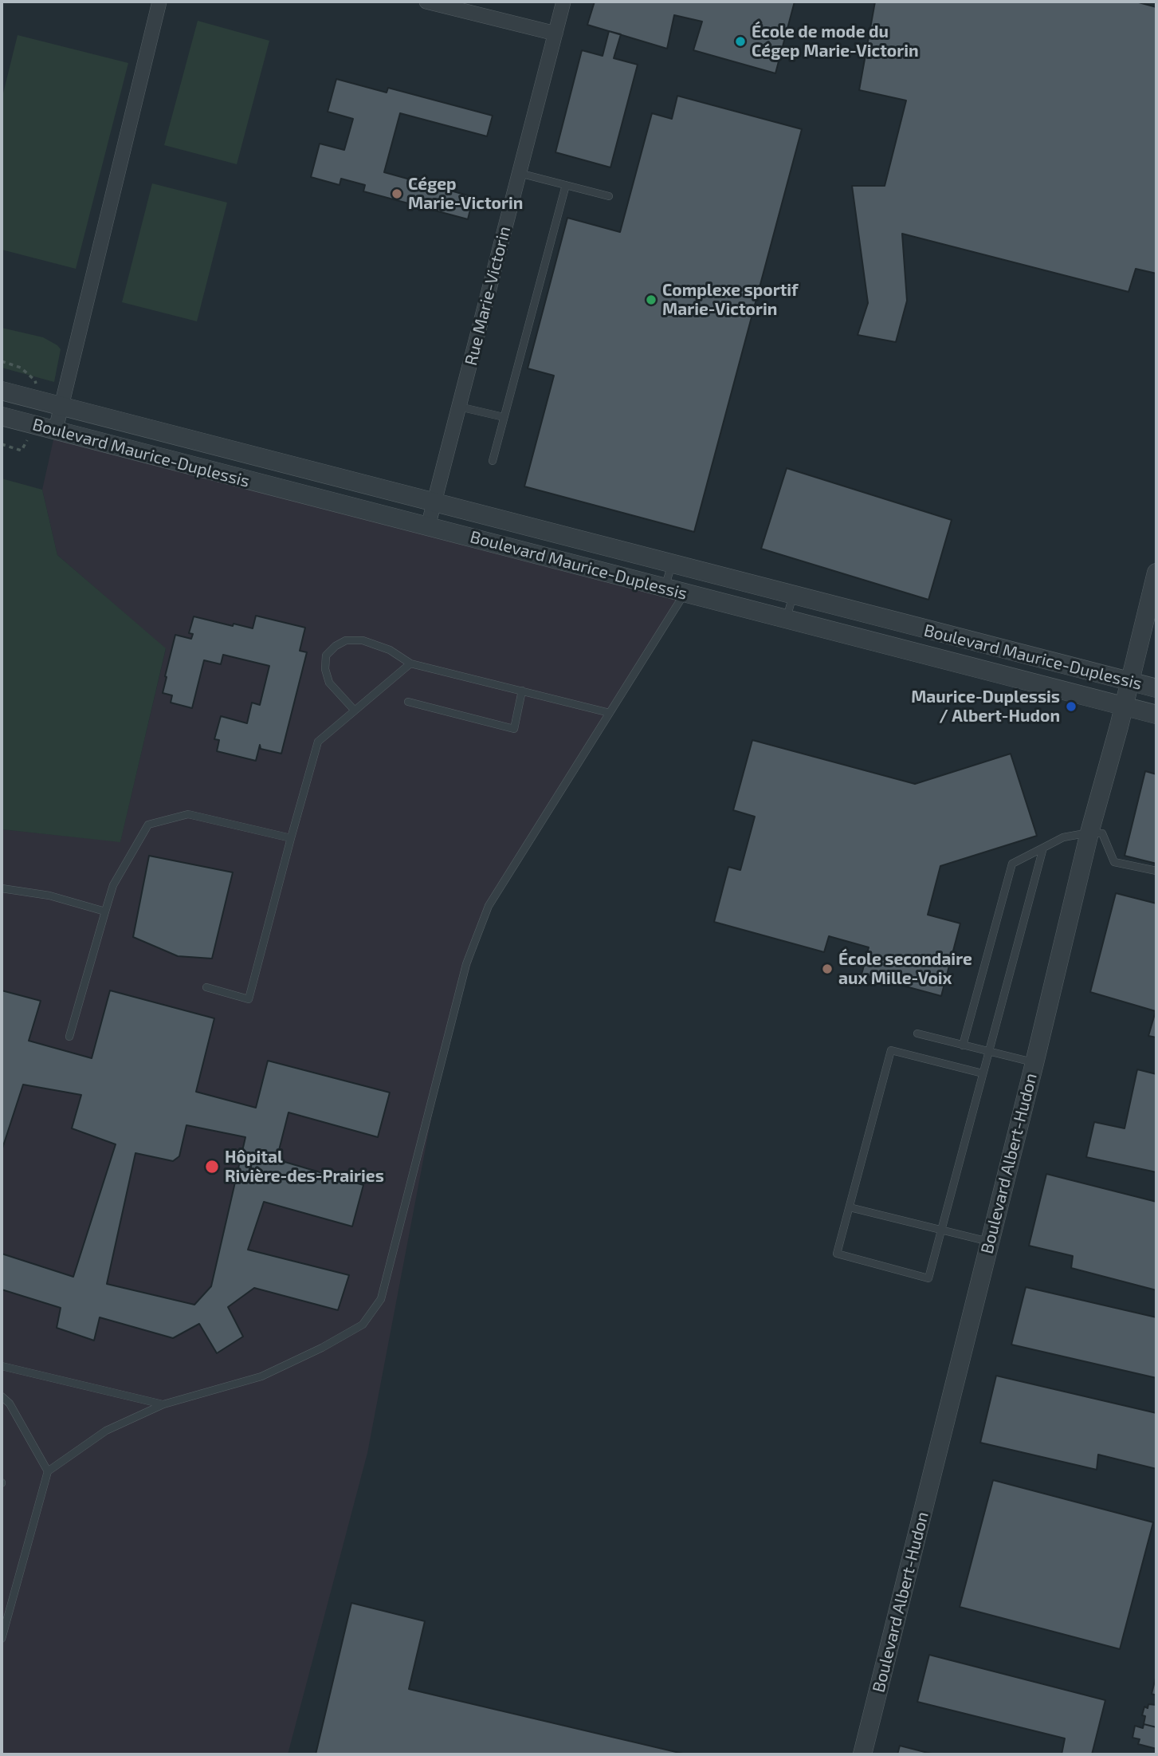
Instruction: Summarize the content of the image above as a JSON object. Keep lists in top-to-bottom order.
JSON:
{
  "streets": {
    "street": ["Rue Marie-Victorin", "Boulevard Maurice-Duplessis", "Boulevard Albert-Hudon"]
  },
  "crossings": [
    ["Rue Marie-Victorin", "Boulevard Maurice-Duplessis"],
    ["Boulevard Maurice-Duplessis", "Boulevard Albert-Hudon"]
  ],
  "places": [
    "École de mode du Cégep Marie-Victorin",
    "Cégep Marie-Victorin",
    "Complexe sportif Marie-Victorin",
    "Maurice-Duplessis / Albert-Hudon",
    "École secondaire aux Mille-Voix",
    "Hôpital Rivière-des-Prairies"
  ]
}
